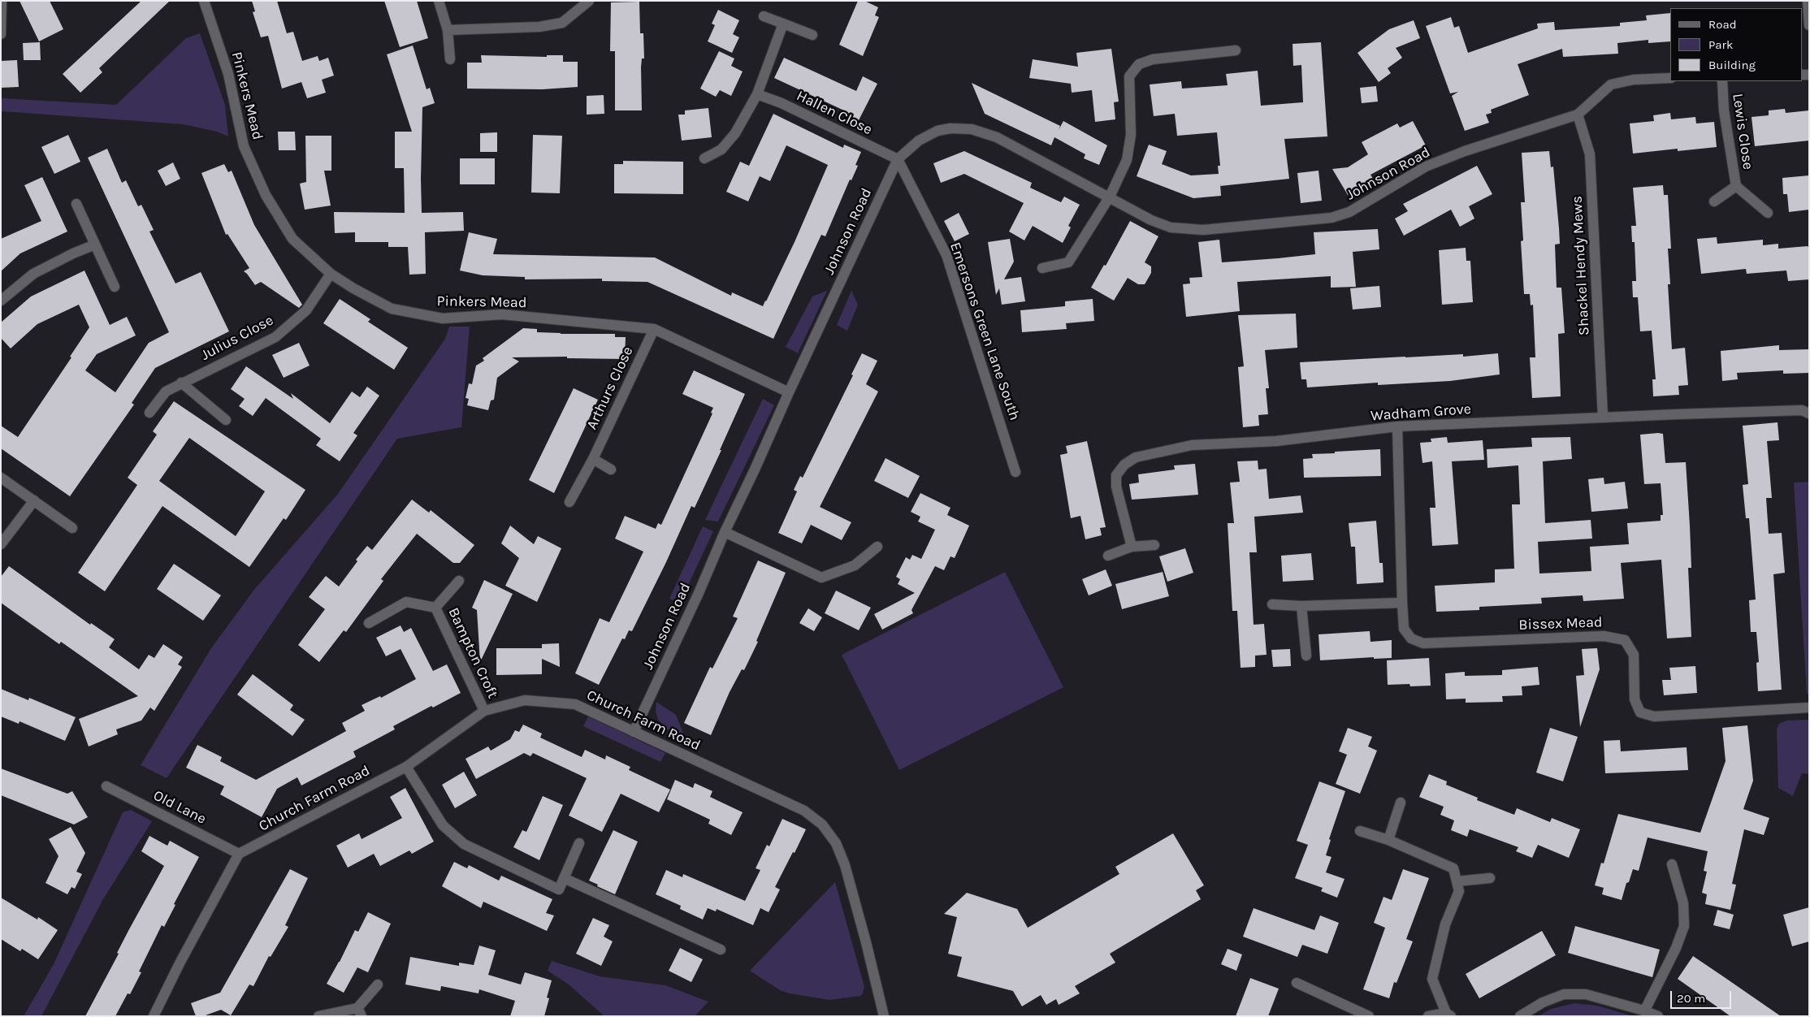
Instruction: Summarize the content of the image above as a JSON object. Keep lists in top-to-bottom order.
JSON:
{
  "streets": {
    "street": [
      "Pinkers Mead",
      "Hallen Close",
      "Lewis Close",
      "Johnson Road",
      "Shackel Hendy Mews",
      "Emersons Green Lane South",
      "Julius Close",
      "Arthurs Close",
      "Wadham Grove",
      "Bissex Mead",
      "Bampton Croft",
      "Church Farm Road",
      "Old Lane"
    ]
  },
  "crossings": [
    ["Pinkers Mead", "Johnson Road"],
    ["Pinkers Mead", "Julius Close"],
    ["Pinkers Mead", "Arthurs Close"],
    ["Hallen Close", "Johnson Road"],
    ["Hallen Close", "Emersons Green Lane South"],
    ["Johnson Road", "Shackel Hendy Mews"],
    ["Johnson Road", "Emersons Green Lane South"],
    ["Johnson Road", "Church Farm Road"],
    ["Shackel Hendy Mews", "Wadham Grove"],
    ["Wadham Grove", "Bissex Mead"],
    ["Bampton Croft", "Church Farm Road"],
    ["Church Farm Road", "Old Lane"]
  ],
  "legend": ["Road", "Park", "Building"],
  "scale_bar": "20 m"
}
